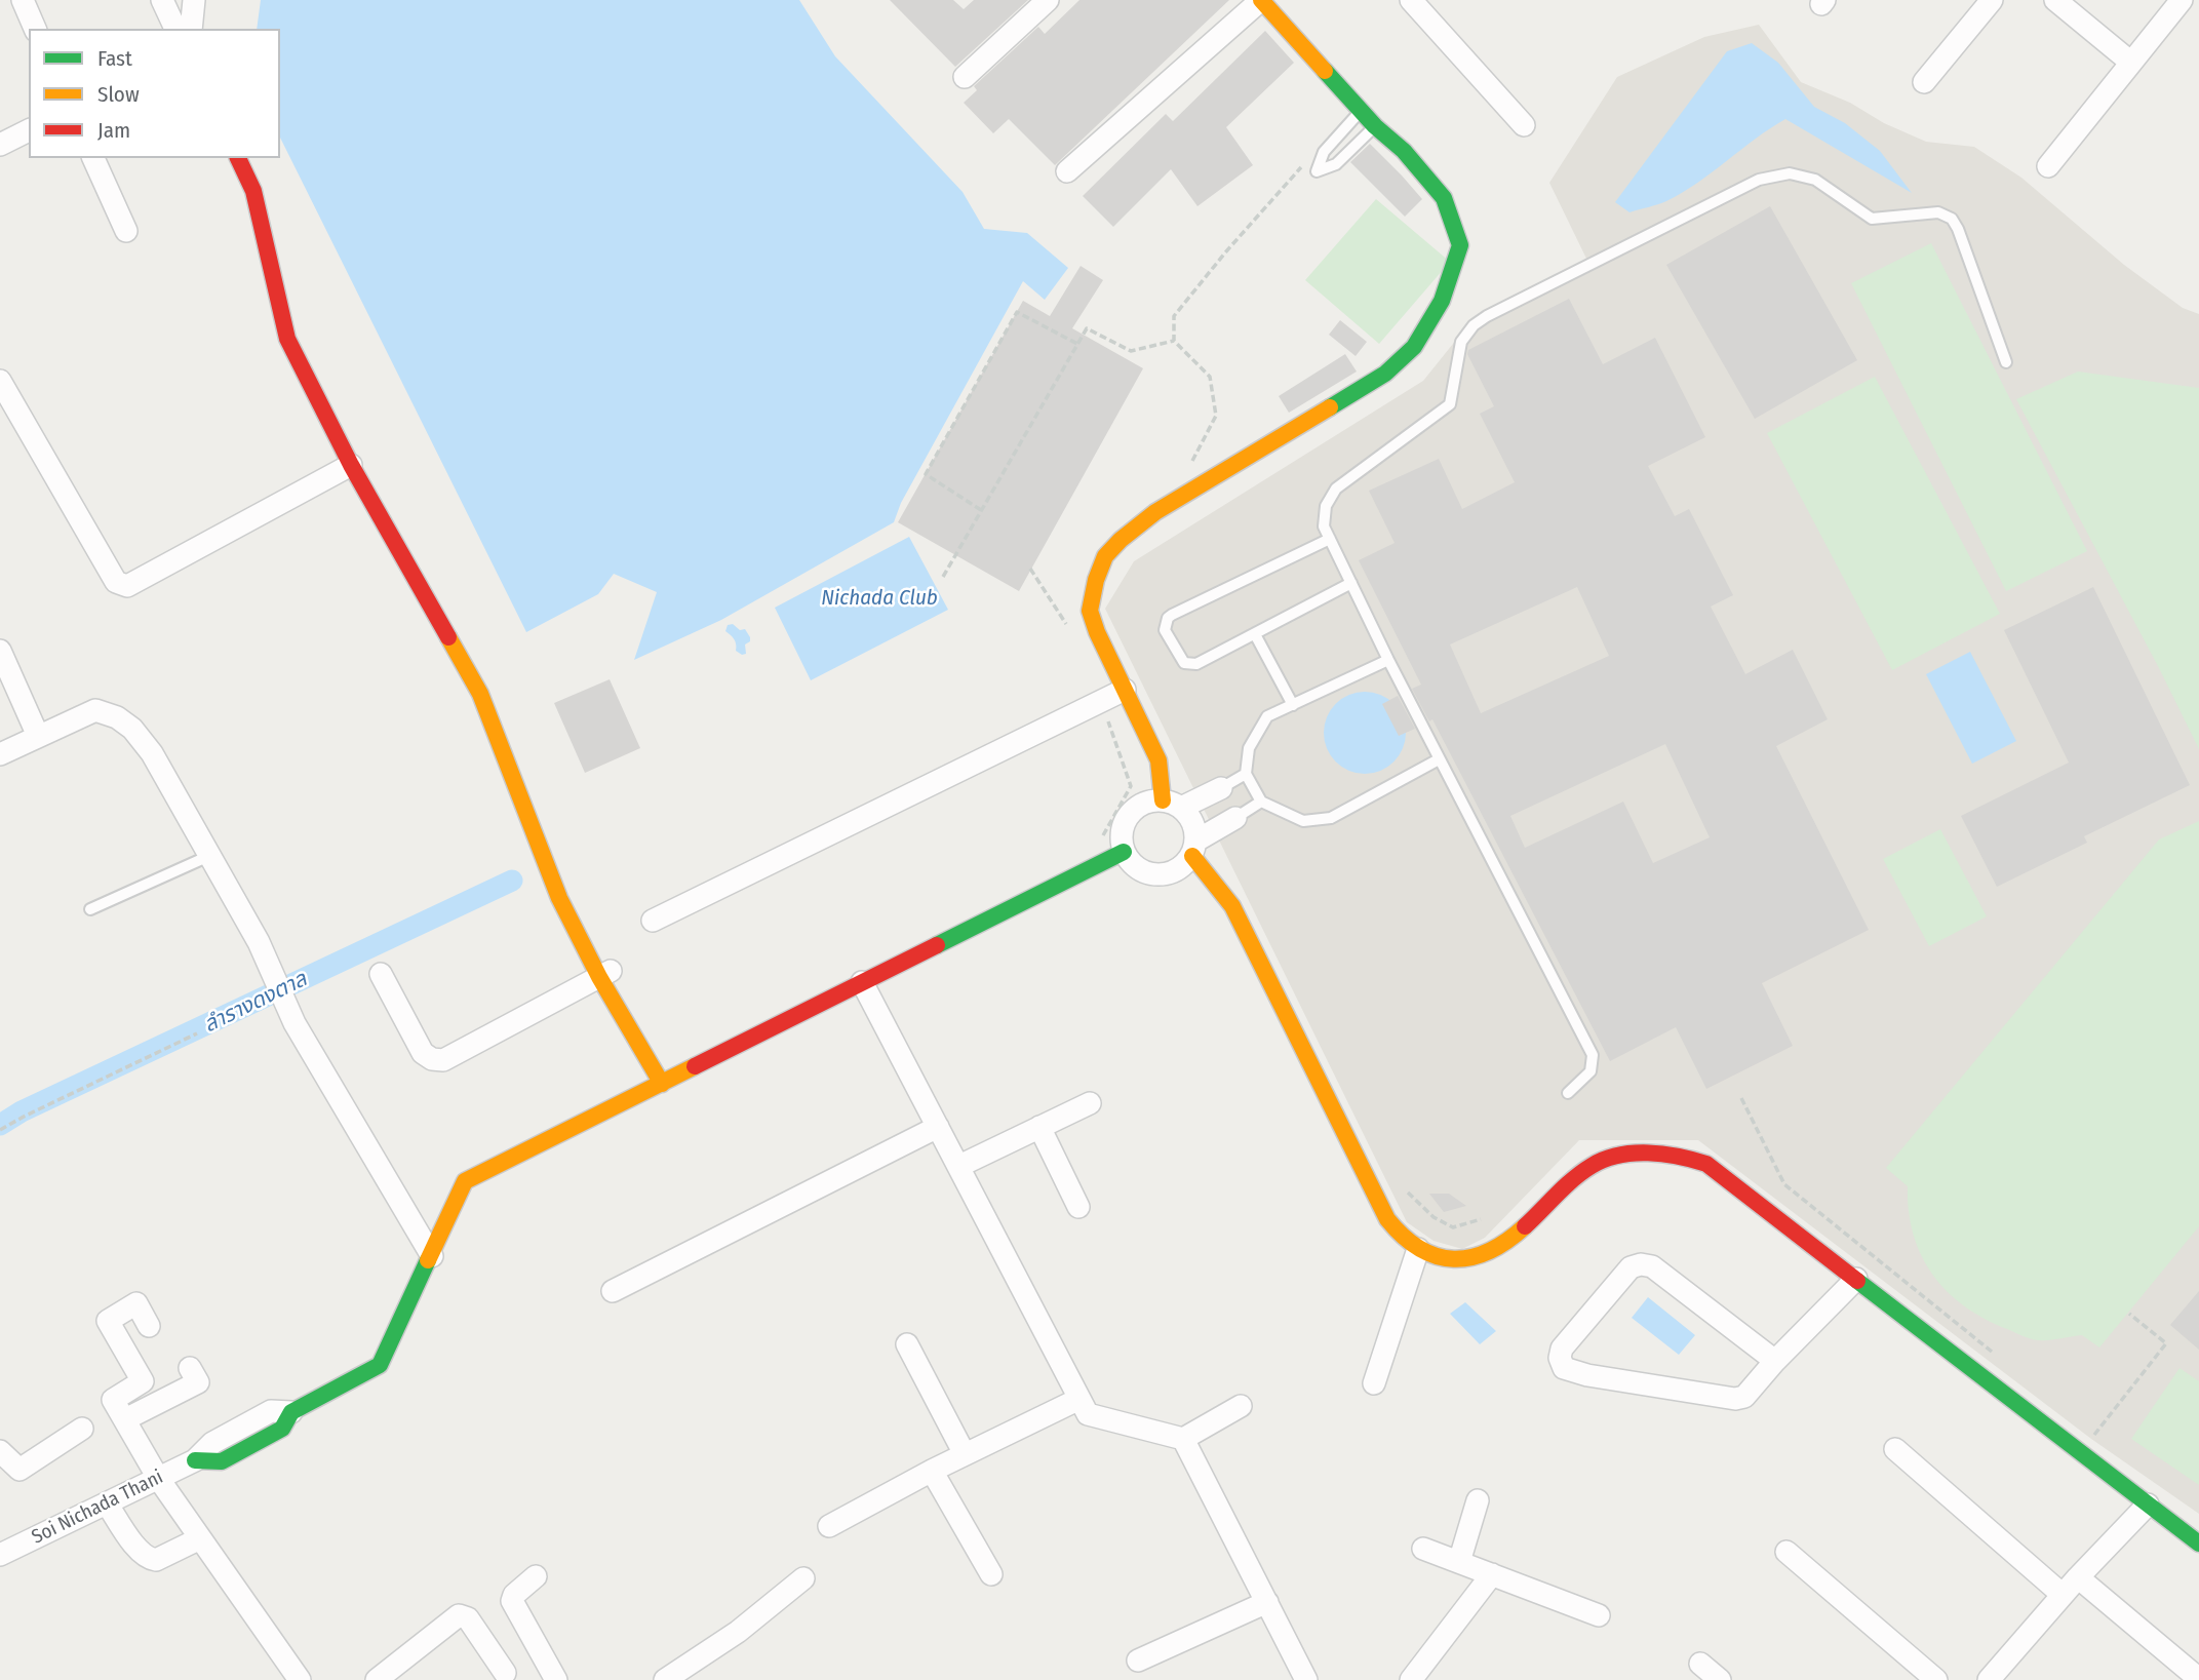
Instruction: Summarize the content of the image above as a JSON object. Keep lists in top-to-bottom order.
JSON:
{
  "streets": {
    "street": ["Soi Nichada Thani"]
  },
  "water": ["Nichada Club", "ลำรางดงตาล"],
  "legend": ["Fast", "Slow", "Jam"]
}
